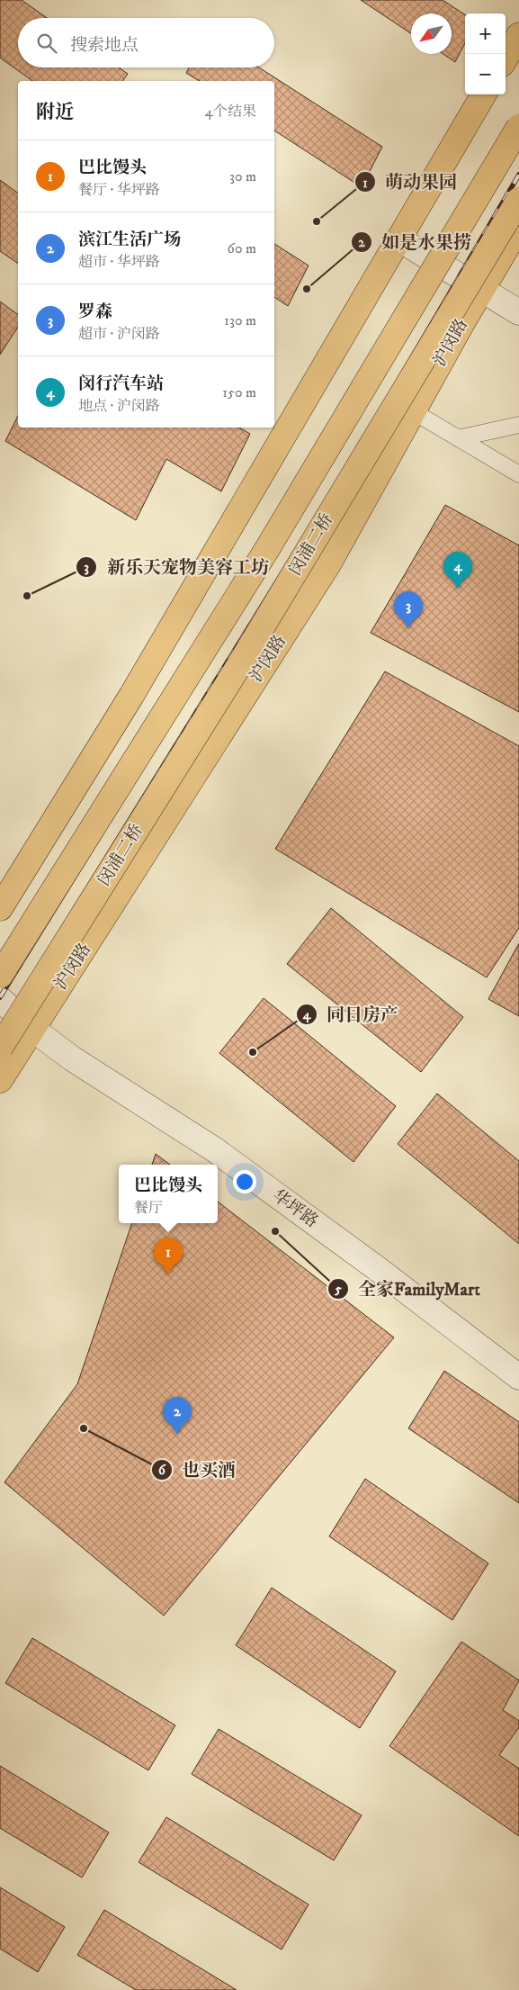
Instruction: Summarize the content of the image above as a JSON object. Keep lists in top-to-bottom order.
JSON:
{
  "streets": {
    "main road": ["沪闵路", "闵浦二桥"],
    "street": ["华坪路"]
  },
  "crossings": [
    ["沪闵路", "华坪路"]
  ],
  "places": [
    "萌动果园",
    "如是水果捞",
    "新乐天宠物美容工坊",
    "同日房产",
    "全家FamilyMart",
    "也买酒"
  ],
  "north": "bottom left",
  "page": {
    "map_buttons": ["+", "−"],
    "search": "搜索地点",
    "heading": ["附近", "4个结果"],
    "list": [
      {
        "mark": "1",
        "name": "巴比馒头",
        "note": "餐厅 · 华坪路",
        "value": "30 m"
      },
      {
        "mark": "2",
        "name": "滨江生活广场",
        "note": "超市 · 华坪路",
        "value": "60 m"
      },
      {
        "mark": "3",
        "name": "罗森",
        "note": "超市 · 沪闵路",
        "value": "130 m"
      },
      {
        "mark": "4",
        "name": "闵行汽车站",
        "note": "地点 · 沪闵路",
        "value": "150 m"
      }
    ],
    "pins": [
      "4",
      "3",
      "1",
      "2"
    ],
    "popup": ["巴比馒头", "餐厅"]
  }
}
